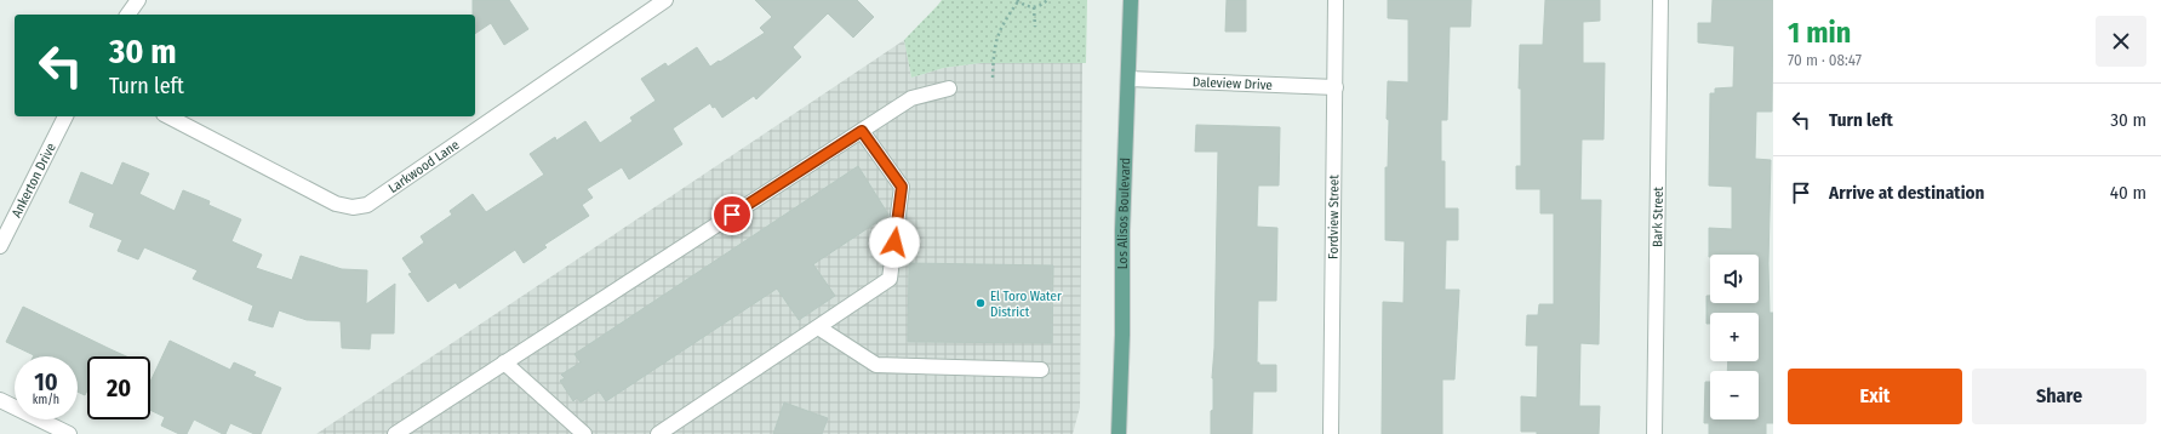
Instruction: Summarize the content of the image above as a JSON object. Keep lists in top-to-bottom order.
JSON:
{
  "streets": {
    "main road": ["Los Alisos Boulevard"],
    "street": [
      "Daleview Drive",
      "Larkwood Lane",
      "Ankerton Drive",
      "Fordview Street",
      "Bark Street"
    ]
  },
  "crossings": [
    ["Daleview Drive", "Los Alisos Boulevard"],
    ["Daleview Drive", "Fordview Street"]
  ],
  "places": ["El Toro Water District"],
  "page": {
    "heading": ["1 min", "70 m · 08:47"],
    "turn": ["30 m", "Turn left"],
    "list": [
      {
        "name": "Turn left",
        "value": "30 m"
      },
      {
        "name": "Arrive at destination",
        "value": "40 m"
      }
    ],
    "map_buttons": ["+", "−"],
    "speed": "10 km/h",
    "limit": "20",
    "buttons": ["Exit", "Share"]
  }
}
